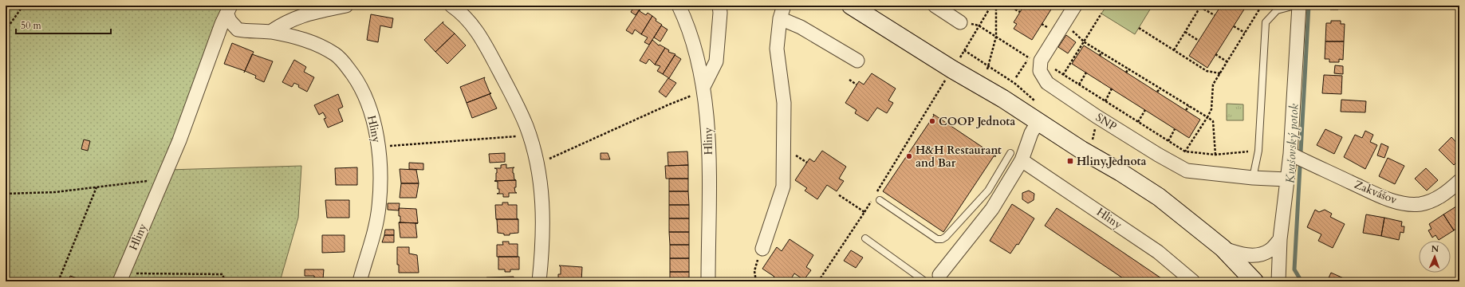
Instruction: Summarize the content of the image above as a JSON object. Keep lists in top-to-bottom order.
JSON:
{
  "streets": {
    "street": ["SNP", "Hliny", "Zakvášov"]
  },
  "water": ["Kvašovský potok"],
  "places": {
    "other": ["COOP Jednota", "H&H Restaurant and Bar"],
    "transit": ["Hliny,Jednota"]
  },
  "scale_bar": "50 m",
  "north": "top"
}
